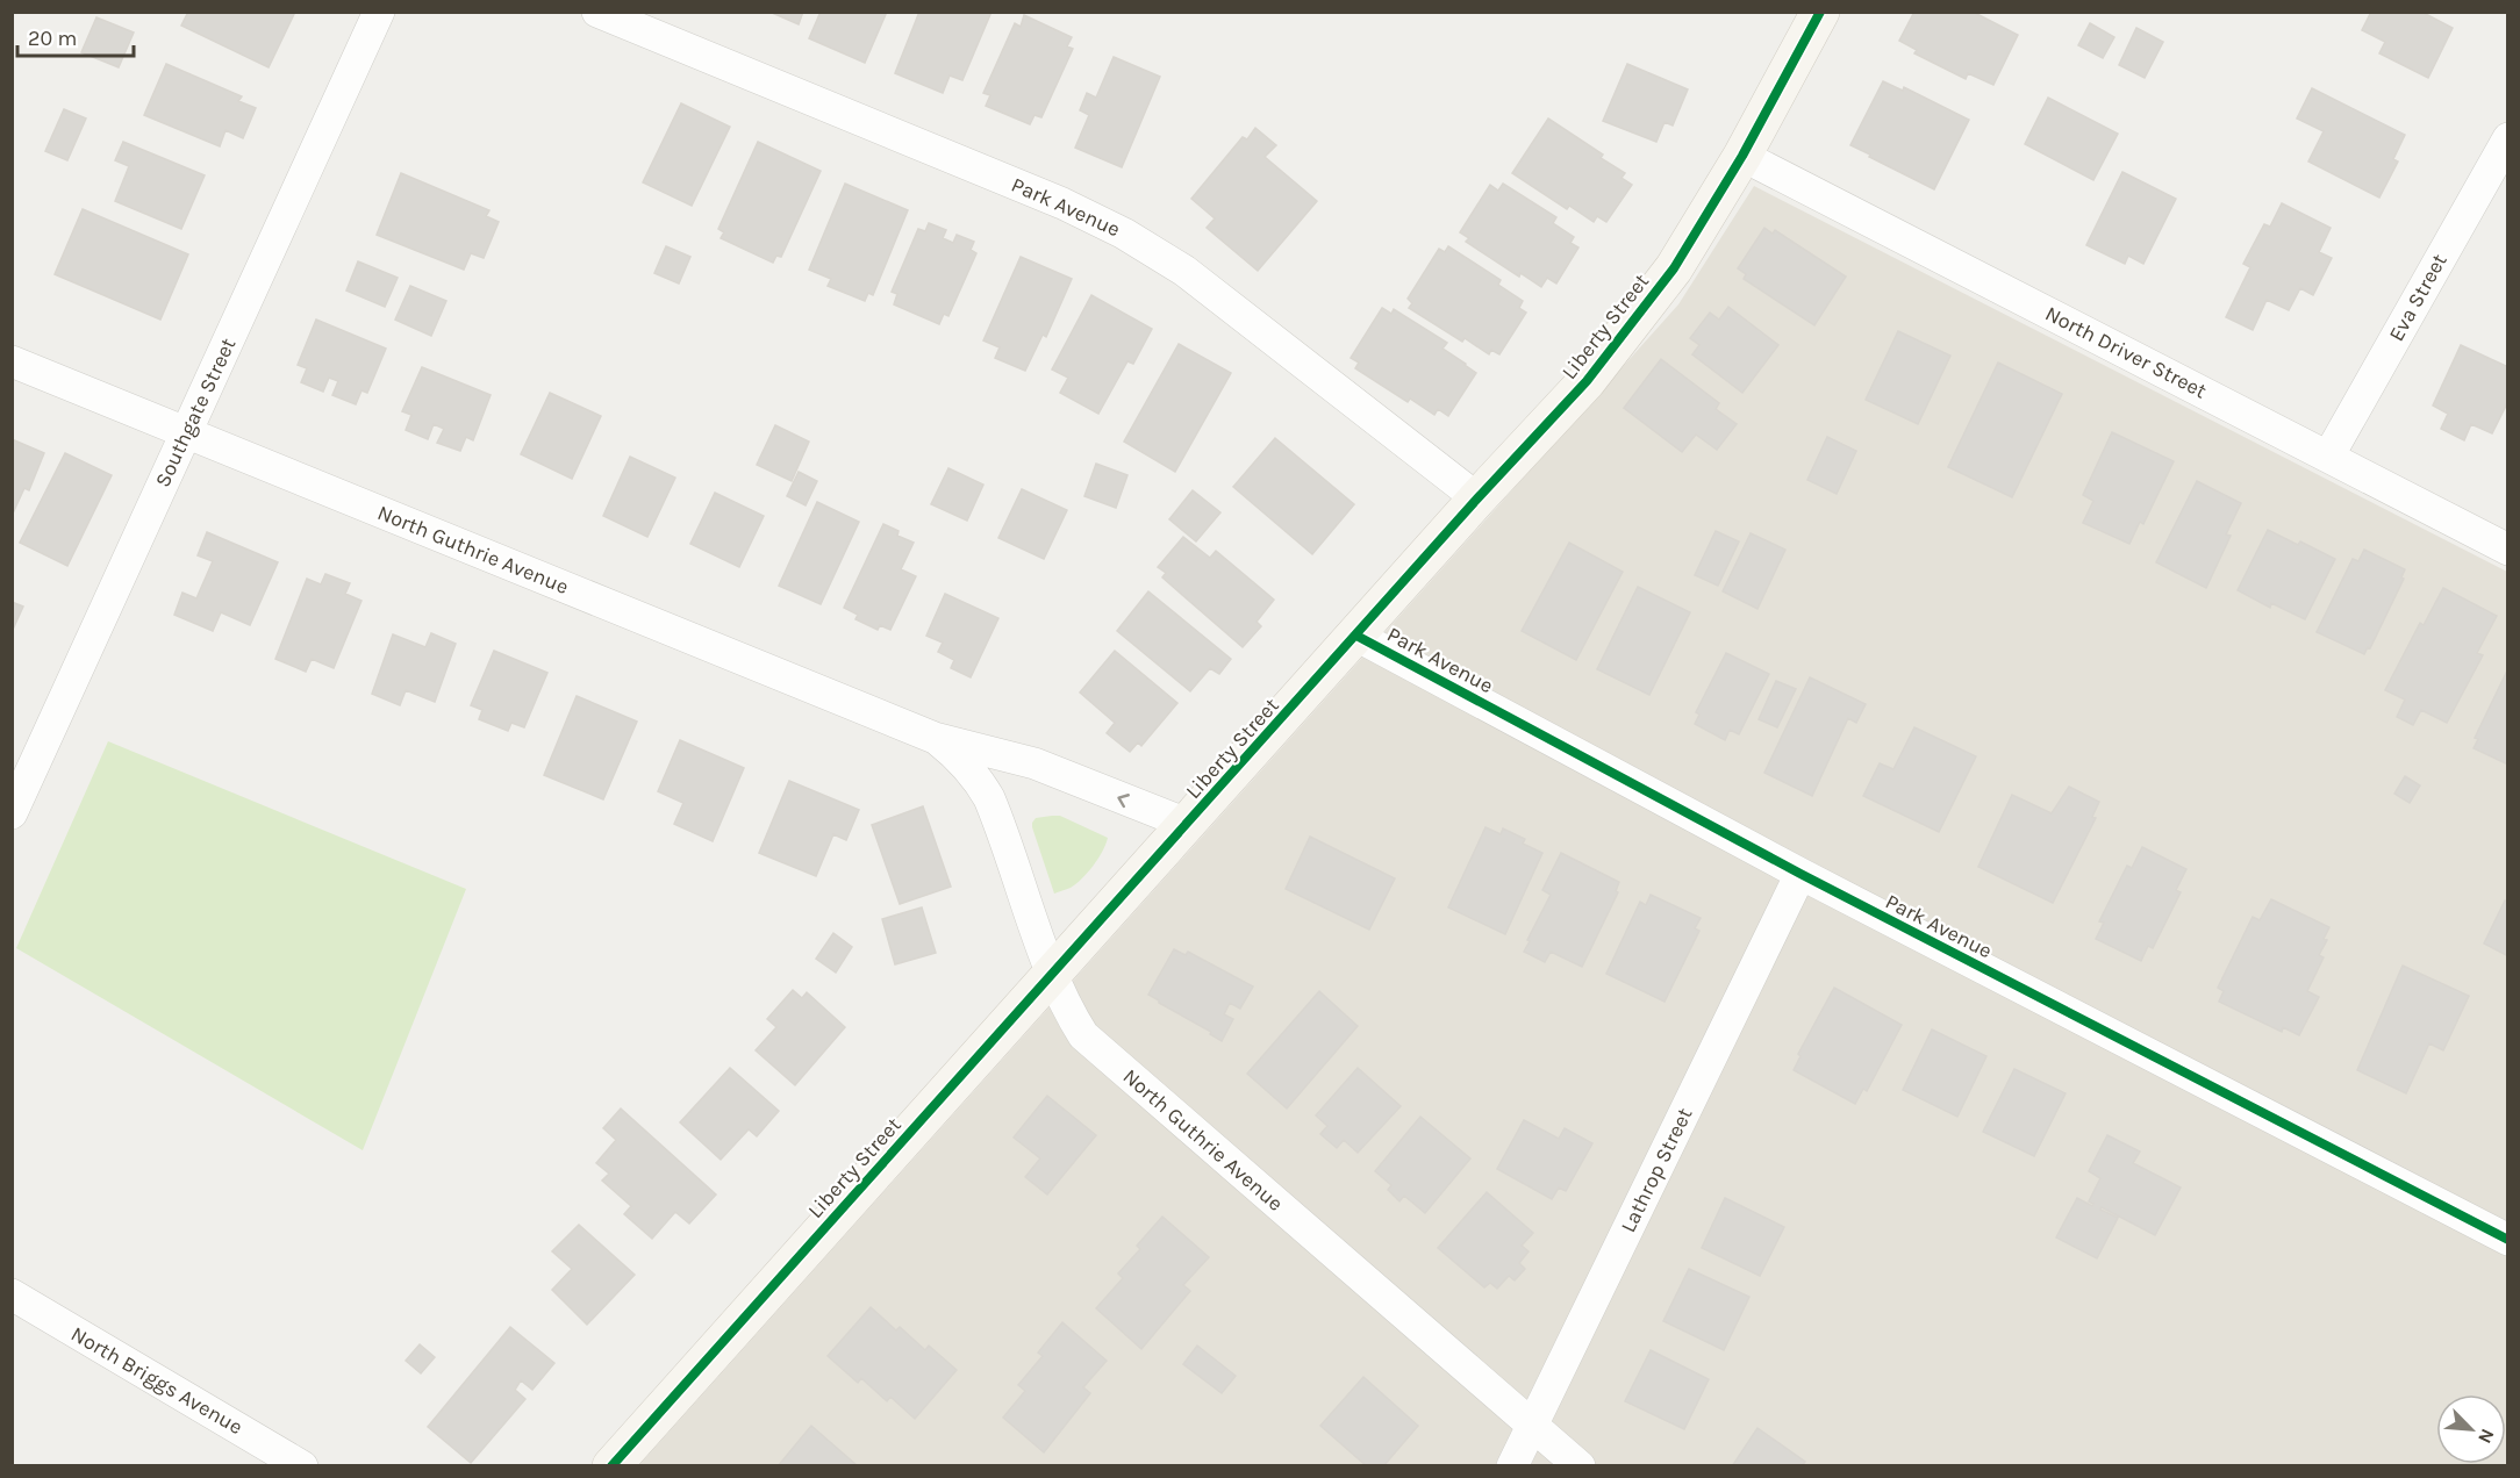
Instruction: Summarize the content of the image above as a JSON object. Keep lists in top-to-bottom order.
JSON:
{
  "streets": {
    "street": [
      "Park Avenue",
      "Eva Street",
      "Liberty Street",
      "North Driver Street",
      "Southgate Street",
      "North Guthrie Avenue",
      "Lathrop Street",
      "North Briggs Avenue"
    ]
  },
  "crossings": [
    ["Park Avenue", "Liberty Street"],
    ["Park Avenue", "Lathrop Street"],
    ["Eva Street", "North Driver Street"],
    ["Liberty Street", "North Driver Street"],
    ["Liberty Street", "North Guthrie Avenue"],
    ["Southgate Street", "North Guthrie Avenue"],
    ["North Guthrie Avenue", "Lathrop Street"]
  ],
  "scale_bar": "20 m",
  "north": "bottom right"
}
